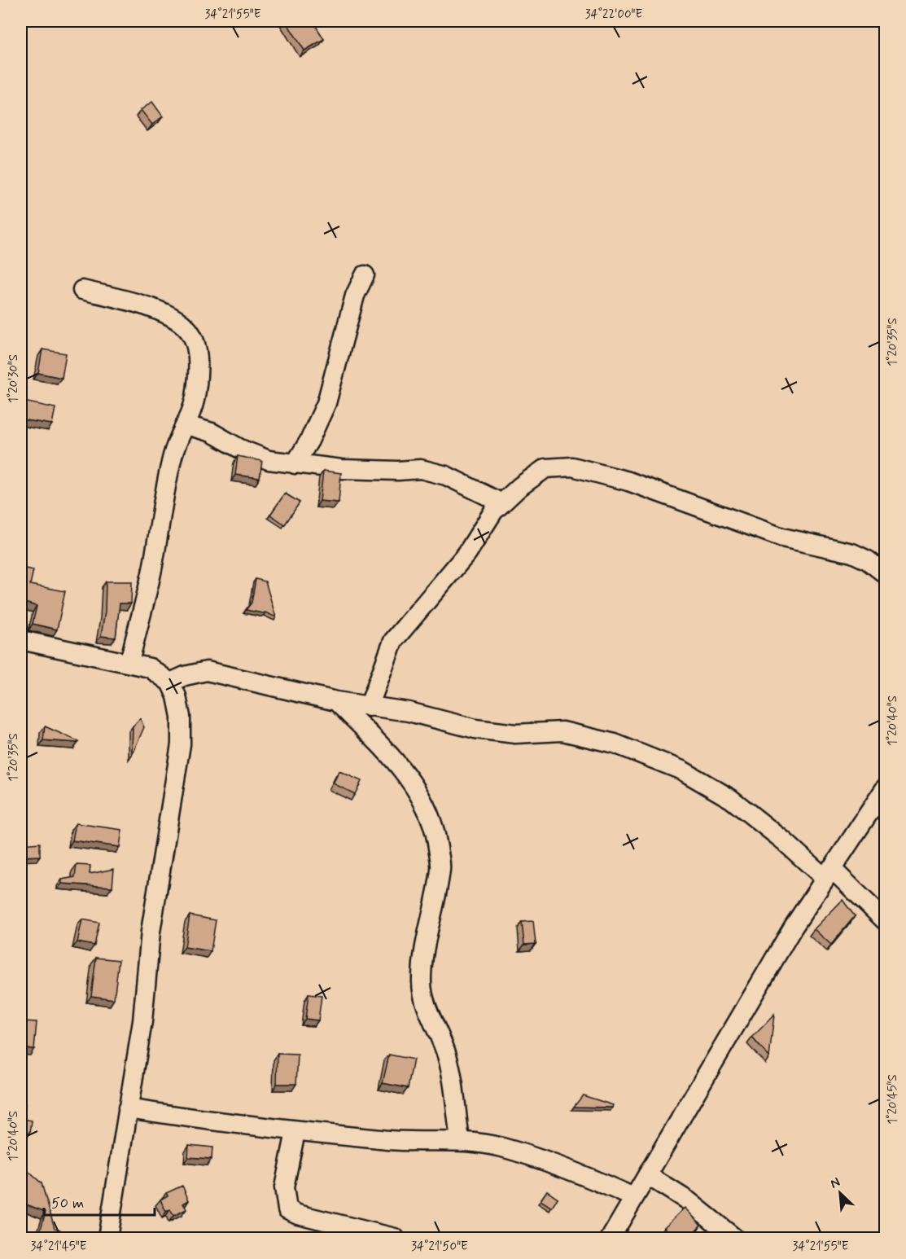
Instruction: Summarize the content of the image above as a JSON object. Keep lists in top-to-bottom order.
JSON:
{
  "scale_bar": "50 m",
  "north": "top left",
  "coordinates": [
    "34°21'55\"E",
    "34°22'00\"E",
    "1°20'35\"S",
    "1°20'30\"S",
    "1°20'40\"S",
    "1°20'45\"S",
    "34°21'45\"E",
    "34°21'50\"E"
  ]
}
